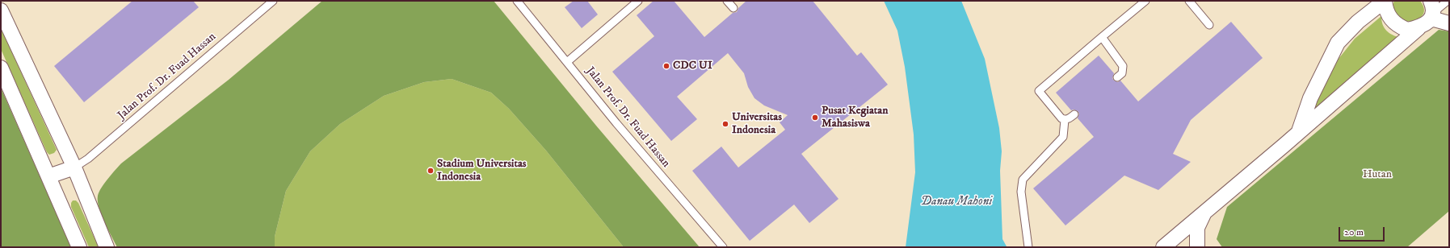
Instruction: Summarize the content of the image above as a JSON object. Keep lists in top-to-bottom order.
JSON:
{
  "streets": {
    "lane": ["Jalan Prof. Dr. Fuad Hassan"]
  },
  "water": ["Danau Mahoni"],
  "parks": ["Hutan"],
  "places": [
    "CDC UI",
    "Pusat Kegiatan Mahasiswa",
    "Universitas Indonesia",
    "Stadium Universitas Indonesia"
  ],
  "scale_bar": "20 m"
}
